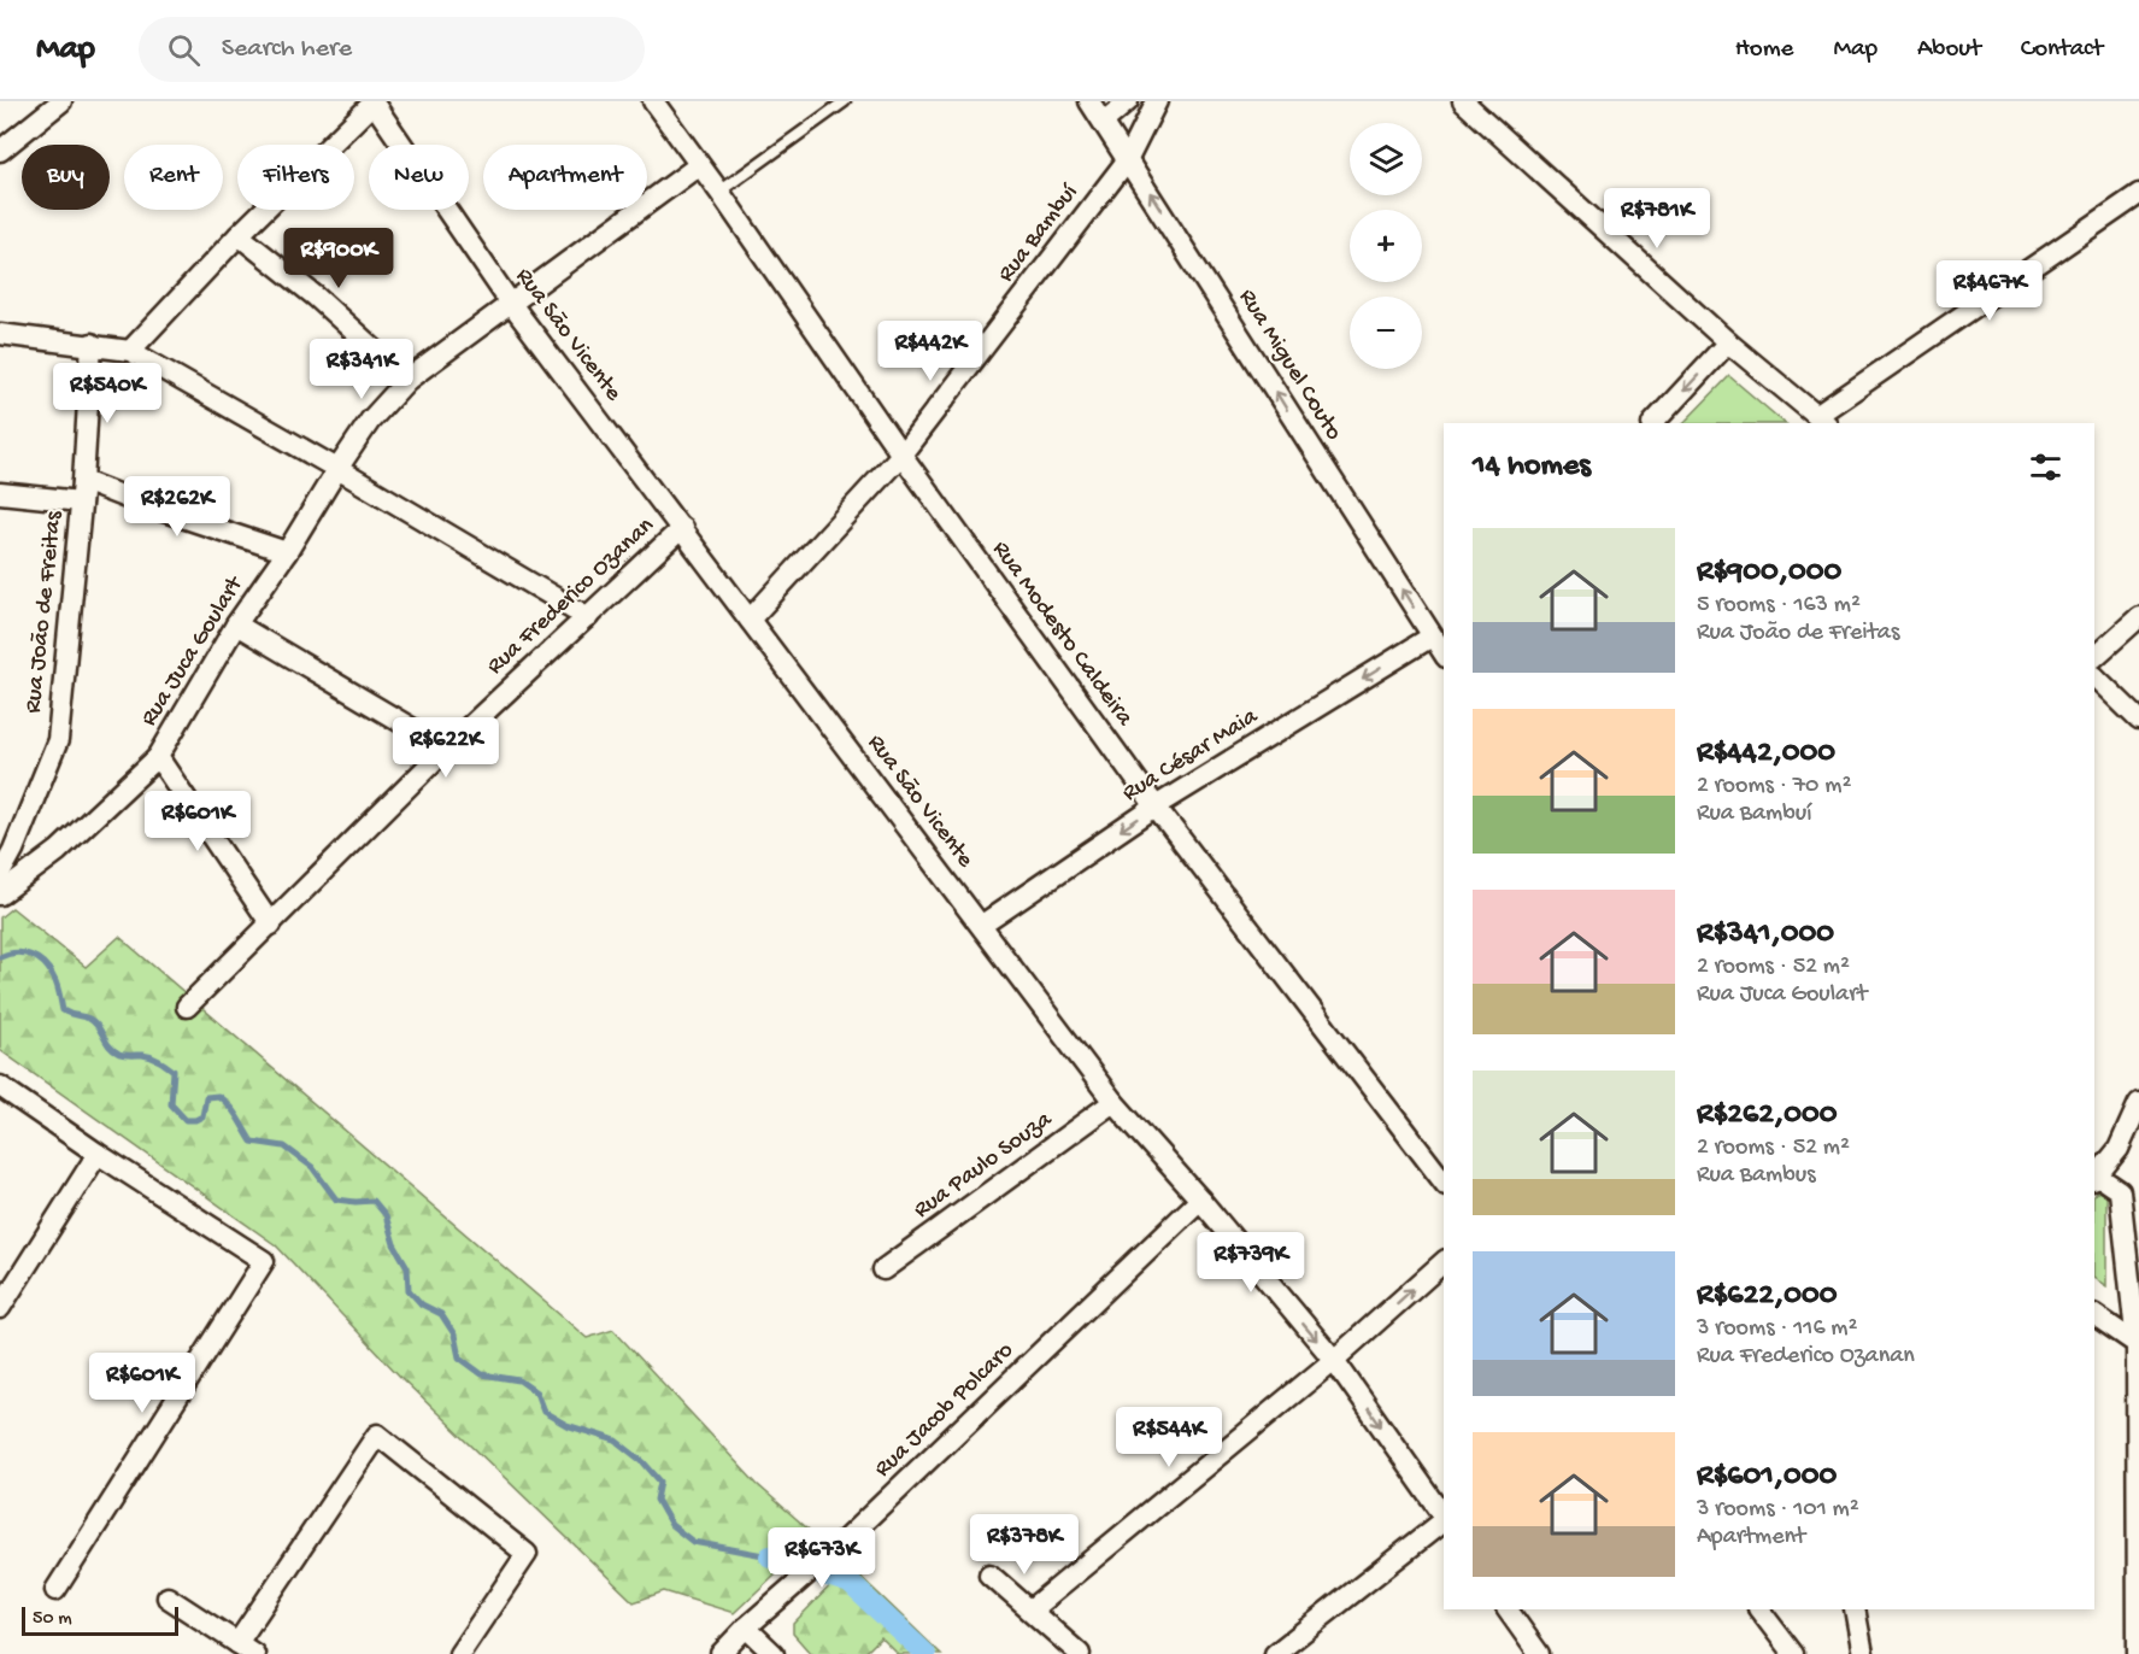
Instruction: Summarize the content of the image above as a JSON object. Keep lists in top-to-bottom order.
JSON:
{
  "streets": {
    "street": [
      "Rua Bambuí",
      "Rua São Vicente",
      "Rua Miguel Couto",
      "Rua Frederico Ozanan",
      "Rua João de Freitas",
      "Rua Modesto Caldeira",
      "Rua Juca Goulart",
      "Rua César Maia",
      "Rua Paulo Souza",
      "Rua Jacob Polcaro"
    ]
  },
  "crossings": [
    ["Rua Bambuí", "Rua São Vicente"],
    ["Rua Bambuí", "Rua Miguel Couto"],
    ["Rua Bambuí", "Rua Modesto Caldeira"],
    ["Rua São Vicente", "Rua Frederico Ozanan"],
    ["Rua São Vicente", "Rua Juca Goulart"],
    ["Rua São Vicente", "Rua César Maia"],
    ["Rua São Vicente", "Rua Paulo Souza"],
    ["Rua São Vicente", "Rua Jacob Polcaro"],
    ["Rua Miguel Couto", "Rua César Maia"],
    ["Rua Modesto Caldeira", "Rua Juca Goulart"],
    ["Rua Modesto Caldeira", "Rua César Maia"]
  ],
  "one_way": ["Rua Miguel Couto", "Rua César Maia"],
  "scale_bar": "50 m",
  "page": {
    "header": "Map",
    "search": "Search here",
    "nav": [
      "Home",
      "Map",
      "About",
      "Contact"
    ],
    "map_buttons": ["+", "−"],
    "chip": [
      "Buy",
      "Rent",
      "Filters",
      "New",
      "Apartment"
    ],
    "price": [
      "R$781K",
      "R$900K",
      "R$467K",
      "R$442K",
      "R$341K",
      "R$540K",
      "R$262K",
      "R$622K",
      "R$601K",
      "R$739K",
      "R$601K",
      "R$544K",
      "R$378K",
      "R$673K"
    ],
    "heading": "14 homes",
    "list": [
      {
        "name": "R$900,000",
        "note": "5 rooms · 163 m² · Rua João de Freitas"
      },
      {
        "name": "R$442,000",
        "note": "2 rooms · 70 m² · Rua Bambuí"
      },
      {
        "name": "R$341,000",
        "note": "2 rooms · 52 m² · Rua Juca Goulart"
      },
      {
        "name": "R$262,000",
        "note": "2 rooms · 52 m² · Rua Bambus"
      },
      {
        "name": "R$622,000",
        "note": "3 rooms · 116 m² · Rua Frederico Ozanan"
      },
      {
        "name": "R$601,000",
        "note": "3 rooms · 101 m² · Apartment"
      }
    ],
    "scale": "50 m"
  }
}
